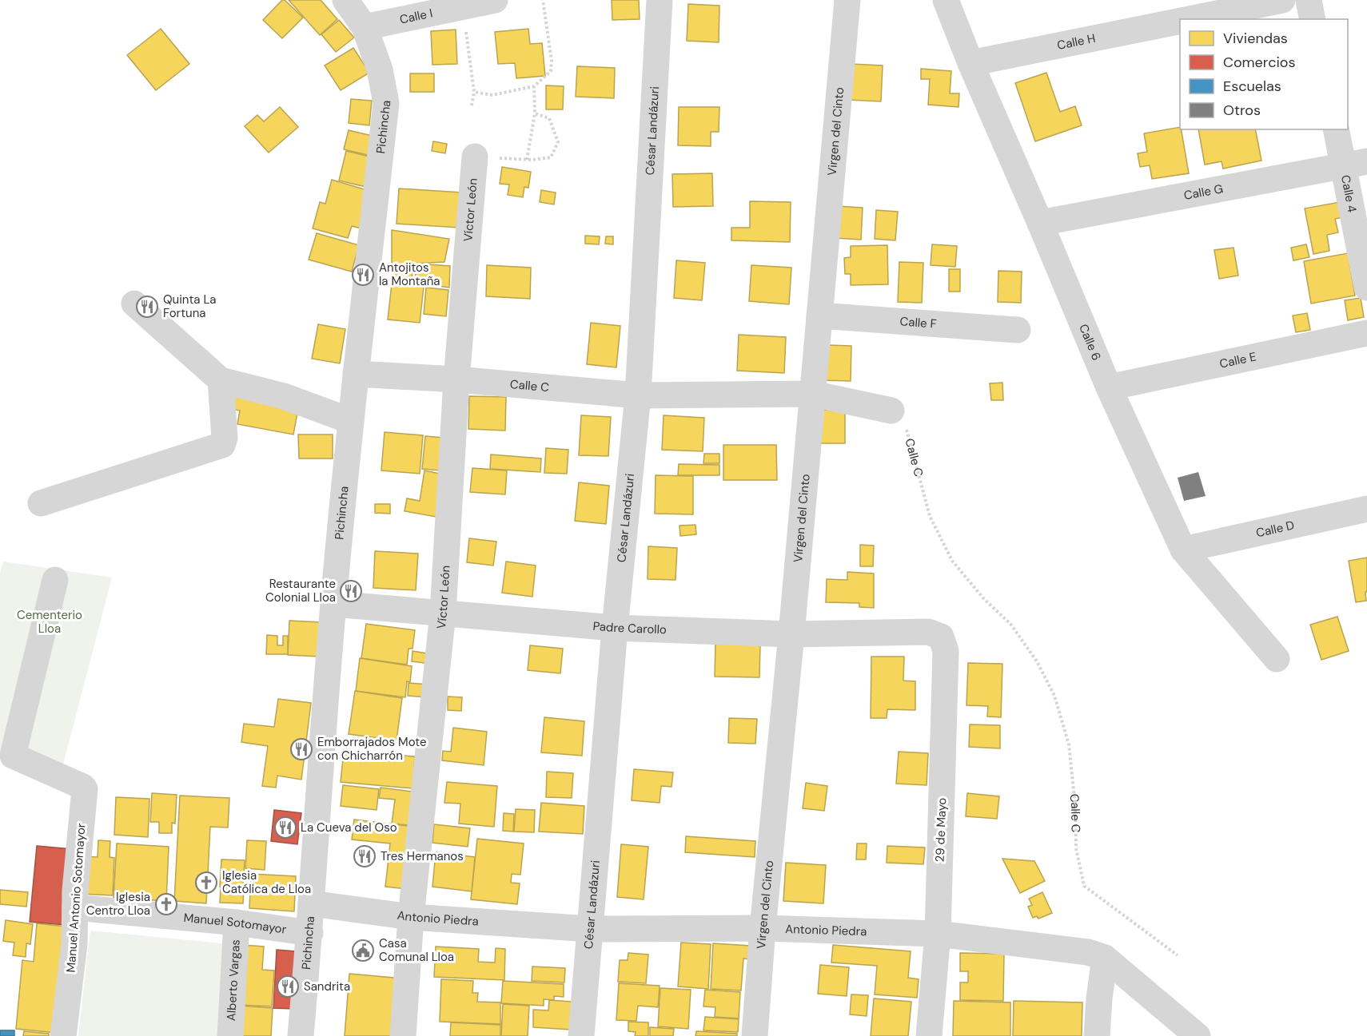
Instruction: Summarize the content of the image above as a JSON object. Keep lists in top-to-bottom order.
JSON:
{
  "streets": {
    "street": [
      "Calle I",
      "Calle H",
      "Pichincha",
      "César Landázuri",
      "Virgen del Cinto",
      "Calle G",
      "Calle 4",
      "Víctor León",
      "Calle F",
      "Calle 6",
      "Calle E",
      "Calle C",
      "Calle D",
      "Padre Carollo",
      "29 de Mayo",
      "Manuel Antonio Sotomayor",
      "Antonio Piedra",
      "Manuel Sotomayor",
      "Alberto Vargas"
    ]
  },
  "crossings": [
    ["Calle I", "Pichincha"],
    ["Calle H", "Calle 6"],
    ["Pichincha", "Calle C"],
    ["Pichincha", "Padre Carollo"],
    ["Pichincha", "Antonio Piedra"],
    ["Pichincha", "Manuel Sotomayor"],
    ["César Landázuri", "Calle C"],
    ["César Landázuri", "Padre Carollo"],
    ["César Landázuri", "Antonio Piedra"],
    ["Virgen del Cinto", "Calle F"],
    ["Virgen del Cinto", "Calle C"],
    ["Virgen del Cinto", "Padre Carollo"],
    ["Virgen del Cinto", "Antonio Piedra"],
    ["Calle G", "Calle 4"],
    ["Calle G", "Calle 6"],
    ["Víctor León", "Calle C"],
    ["Víctor León", "Padre Carollo"],
    ["Víctor León", "Antonio Piedra"],
    ["Calle 6", "Calle E"],
    ["Calle 6", "Calle D"],
    ["Padre Carollo", "29 de Mayo"],
    ["29 de Mayo", "Antonio Piedra"],
    ["Manuel Antonio Sotomayor", "Manuel Sotomayor"],
    ["Manuel Sotomayor", "Alberto Vargas"]
  ],
  "parks": ["Cementerio Lloa"],
  "places": {
    "restaurant": [
      "Antojitos la Montaña",
      "Quinta La Fortuna",
      "Restaurante Colonial Lloa",
      "Emborrajados Mote con Chicharrón",
      "La Cueva del Oso",
      "Tres Hermanos",
      "Sandrita"
    ],
    "church": ["Iglesia Católica de Lloa", "Iglesia Centro Lloa"],
    "public building": ["Casa Comunal Lloa"]
  },
  "legend": [
    "Viviendas",
    "Comercios",
    "Escuelas",
    "Otros"
  ]
}
